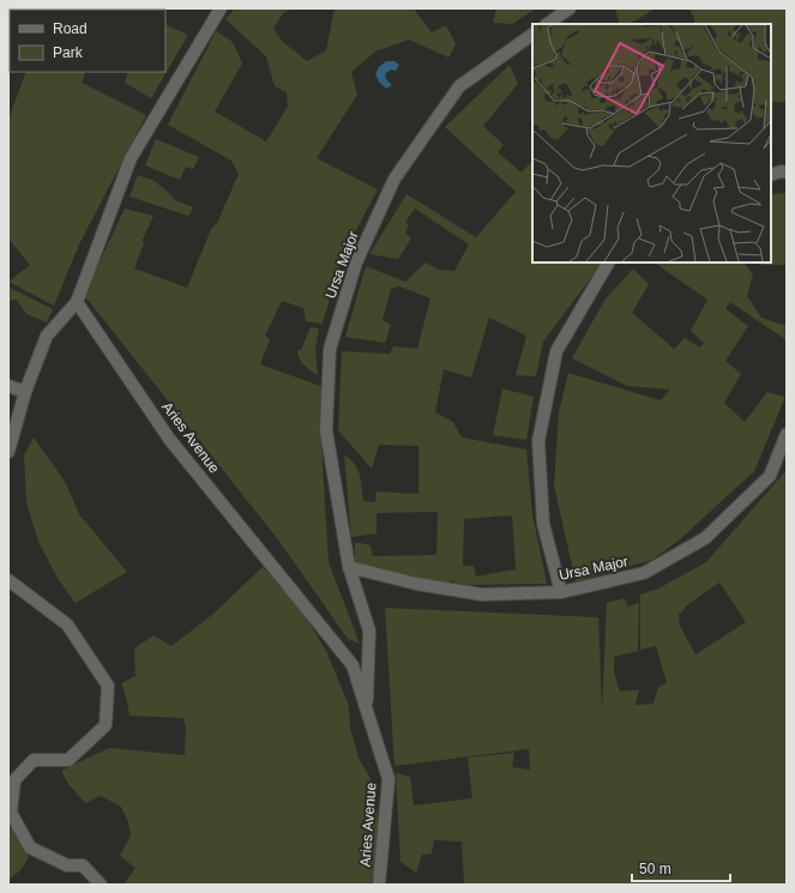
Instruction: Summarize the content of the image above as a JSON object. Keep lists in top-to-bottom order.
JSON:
{
  "streets": {
    "street": ["Ursa Major", "Aries Avenue"]
  },
  "crossings": [
    ["Ursa Major", "Aries Avenue"]
  ],
  "legend": ["Road", "Park"],
  "scale_bar": "50 m"
}
